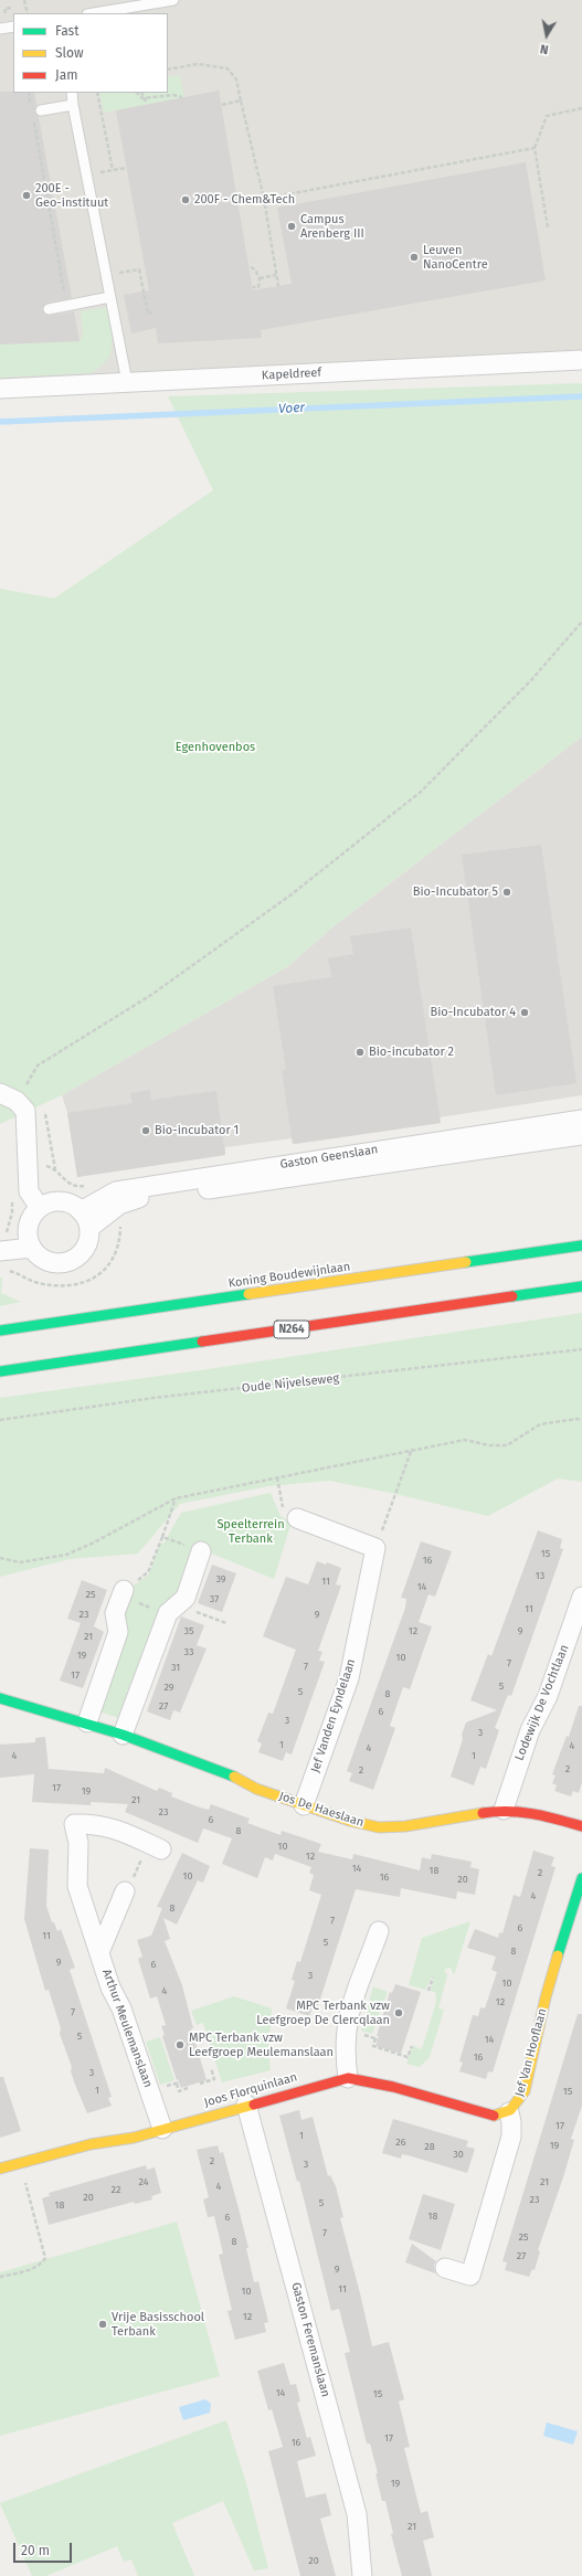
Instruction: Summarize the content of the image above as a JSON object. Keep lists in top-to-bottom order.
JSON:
{
  "streets": {
    "main road": [
      "Koning Boudewijnlaan",
      "N264",
      "Jos De Haeslaan",
      "Jef Van Hooflaan",
      "Joos Florquinlaan"
    ],
    "street": [
      "Kapeldreef",
      "Gaston Geenslaan",
      "Lodewijk De Vochtlaan",
      "Jef Vanden Eyndelaan",
      "Arthur Meulemanslaan",
      "Gaston Feremanslaan"
    ],
    "path": ["Oude Nijvelseweg"]
  },
  "crossings": [
    ["Lodewijk De Vochtlaan", "Jos De Haeslaan"],
    ["Jef Vanden Eyndelaan", "Jos De Haeslaan"],
    ["Arthur Meulemanslaan", "Joos Florquinlaan"],
    ["Jef Van Hooflaan", "Joos Florquinlaan"],
    ["Joos Florquinlaan", "Gaston Feremanslaan"]
  ],
  "water": ["Voer"],
  "parks": ["Egenhovenbos", "Speelterrein Terbank"],
  "places": [
    "200E - Geo-instituut",
    "200F - Chem&Tech",
    "Campus Arenberg III",
    "Leuven NanoCentre",
    "Bio-Incubator 5",
    "Bio-Incubator 4",
    "Bio-incubator 2",
    "Bio-incubator 1",
    "MPC Terbank vzw Leefgroep De Clercqlaan",
    "MPC Terbank vzw Leefgroep Meulemanslaan",
    "Vrije Basisschool Terbank"
  ],
  "house_numbers": [
    "15",
    "16",
    "13",
    "39",
    "11",
    "14",
    "25",
    "37",
    "11",
    "23",
    "9",
    "35",
    "12",
    "9",
    "21",
    "33",
    "19",
    "10",
    "7",
    "7",
    "31",
    "17",
    "5",
    "29",
    "5",
    "8",
    "27",
    "6",
    "3",
    "3",
    "1",
    "4",
    "4",
    "4",
    "1",
    "2",
    "2",
    "17",
    "19",
    "21",
    "23",
    "6",
    "8",
    "10",
    "12",
    "14",
    "18",
    "2",
    "10",
    "16",
    "20",
    "4",
    "8",
    "7",
    "6",
    "11",
    "5",
    "8",
    "9",
    "6",
    "3",
    "10",
    "4",
    "12",
    "7",
    "5",
    "14",
    "16",
    "3",
    "1",
    "15",
    "17",
    "1",
    "26",
    "19",
    "28",
    "30",
    "2",
    "3",
    "24",
    "21",
    "4",
    "22",
    "20",
    "23",
    "5",
    "18",
    "18",
    "6",
    "7",
    "25",
    "8",
    "27",
    "9",
    "11",
    "10",
    "12",
    "14",
    "15",
    "17",
    "16",
    "19",
    "21",
    "20"
  ],
  "legend": ["Fast", "Slow", "Jam"],
  "scale_bar": "20 m",
  "north": "bottom"
}
